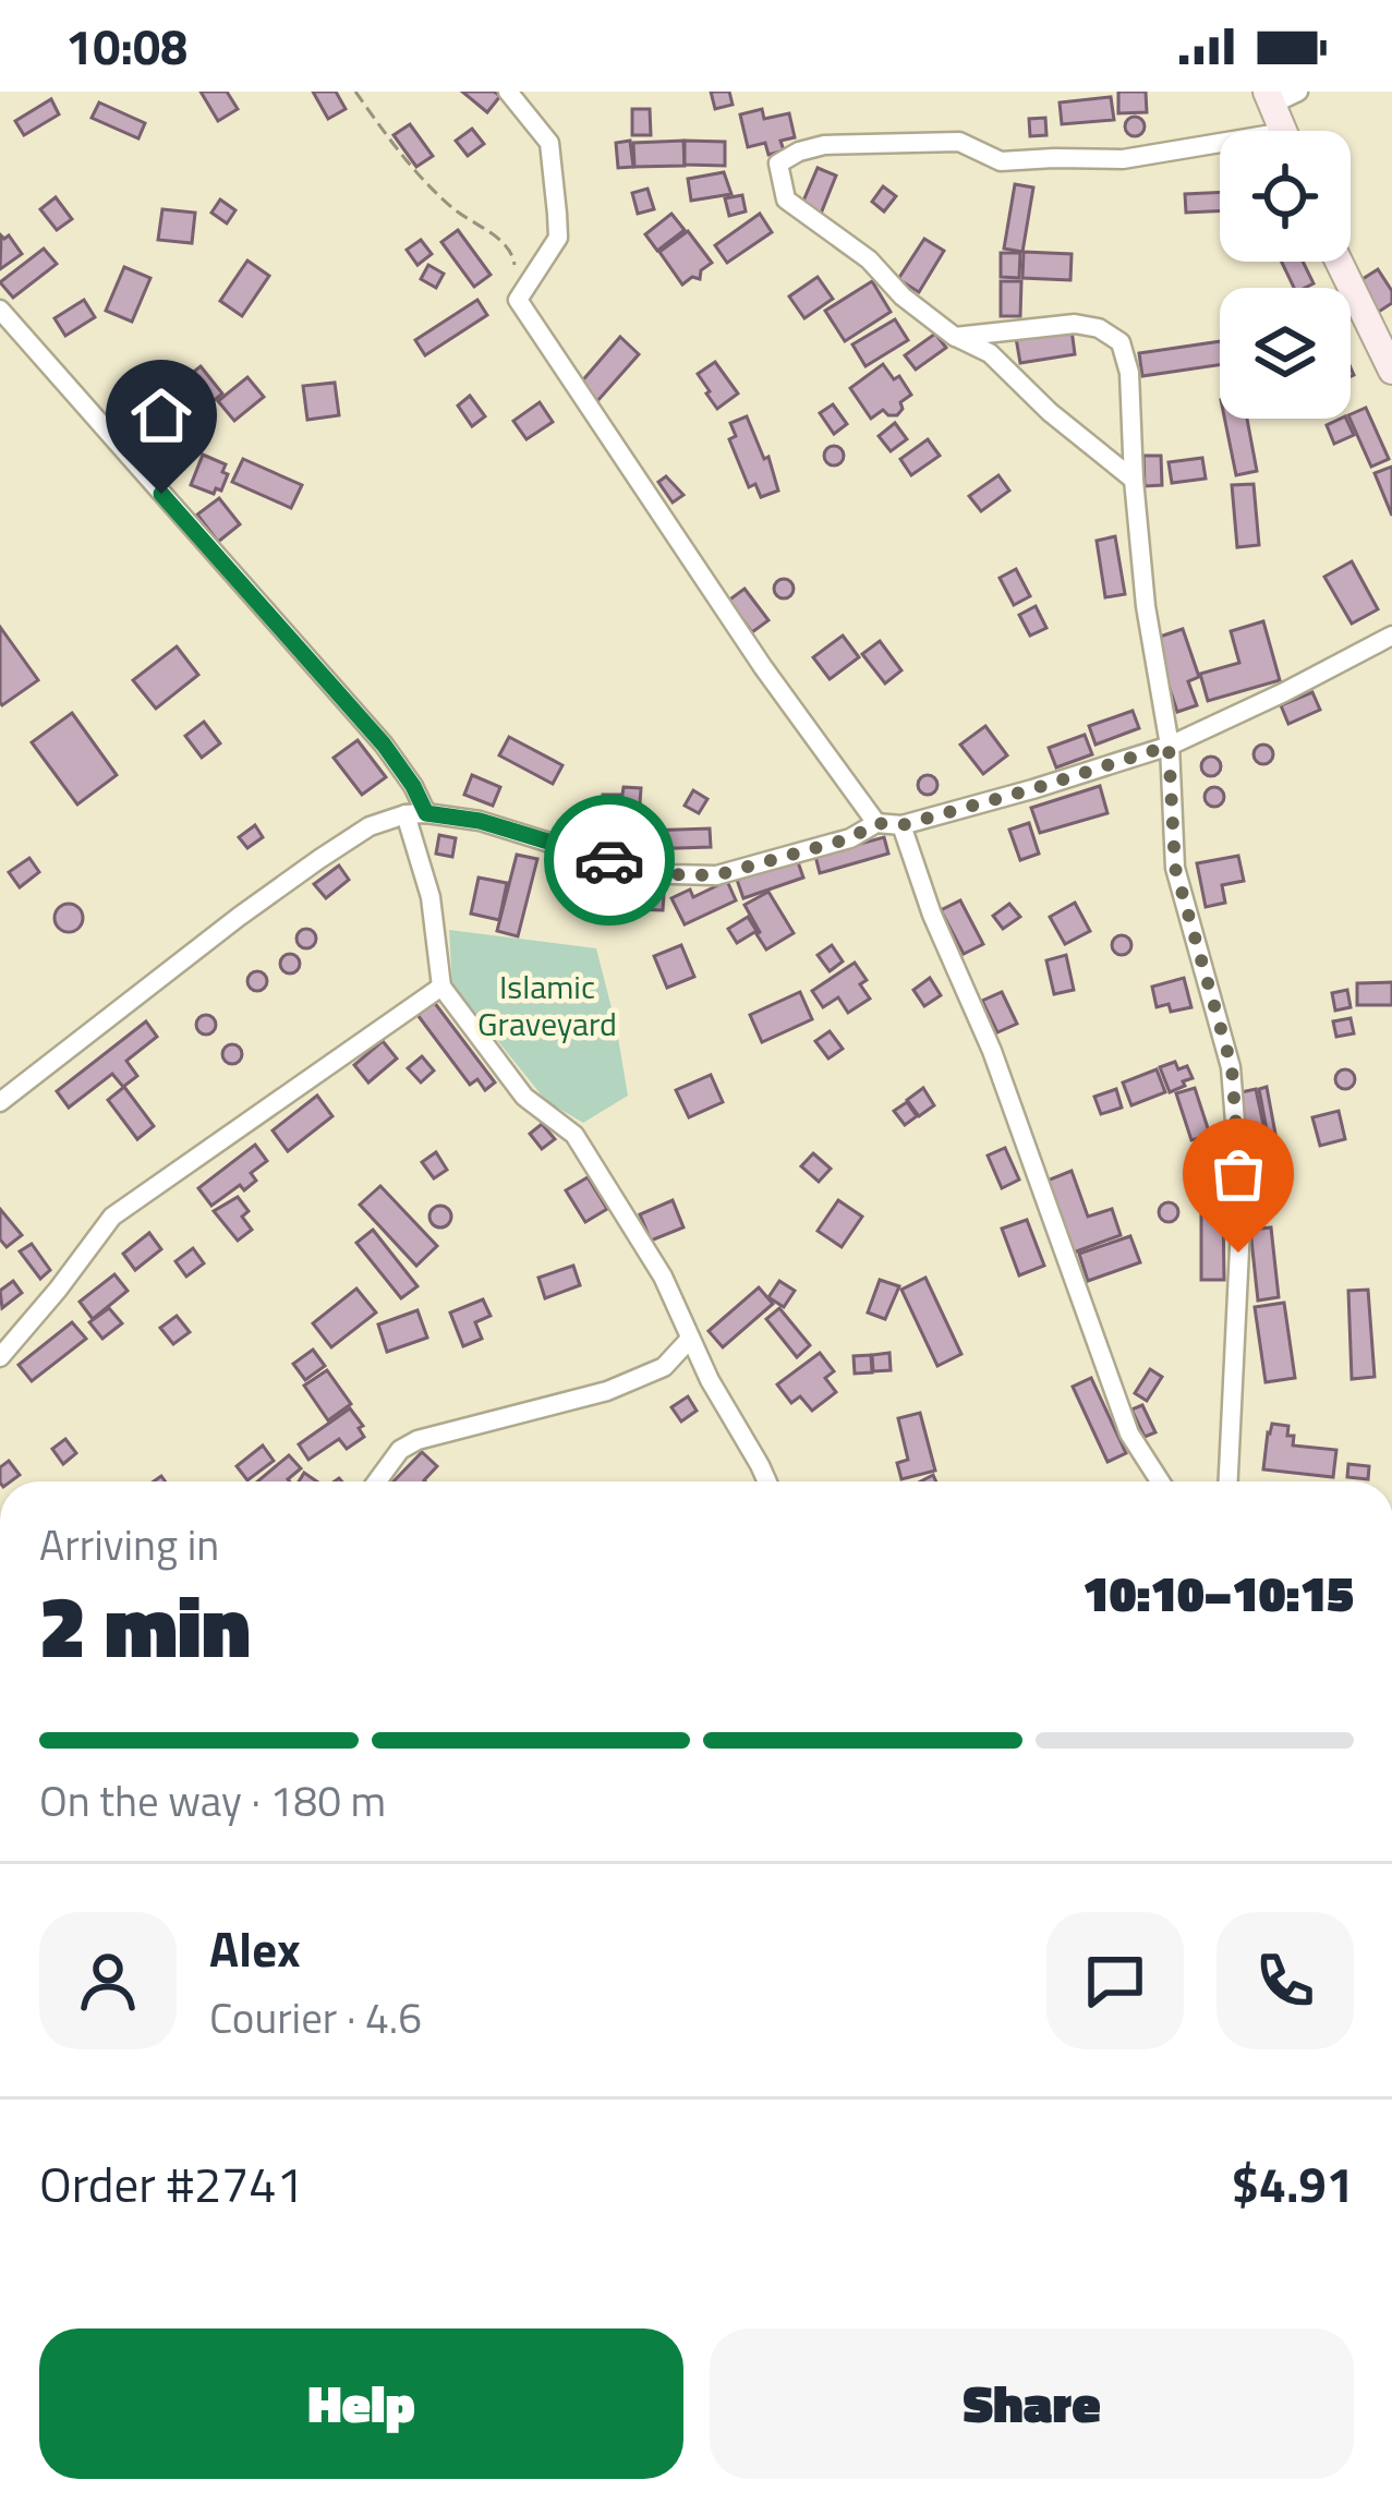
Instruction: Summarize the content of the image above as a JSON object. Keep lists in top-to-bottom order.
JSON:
{
  "parks": ["Islamic Graveyard"],
  "page": {
    "status": "10:08",
    "heading": ["2 min", "Arriving in", "10:10–10:15"],
    "panel": [
      "Alex",
      "Courier · 4.6",
      "Order #2741",
      "$4.91"
    ],
    "bar": "On the way · 180 m",
    "buttons": ["Help", "Share"]
  }
}
